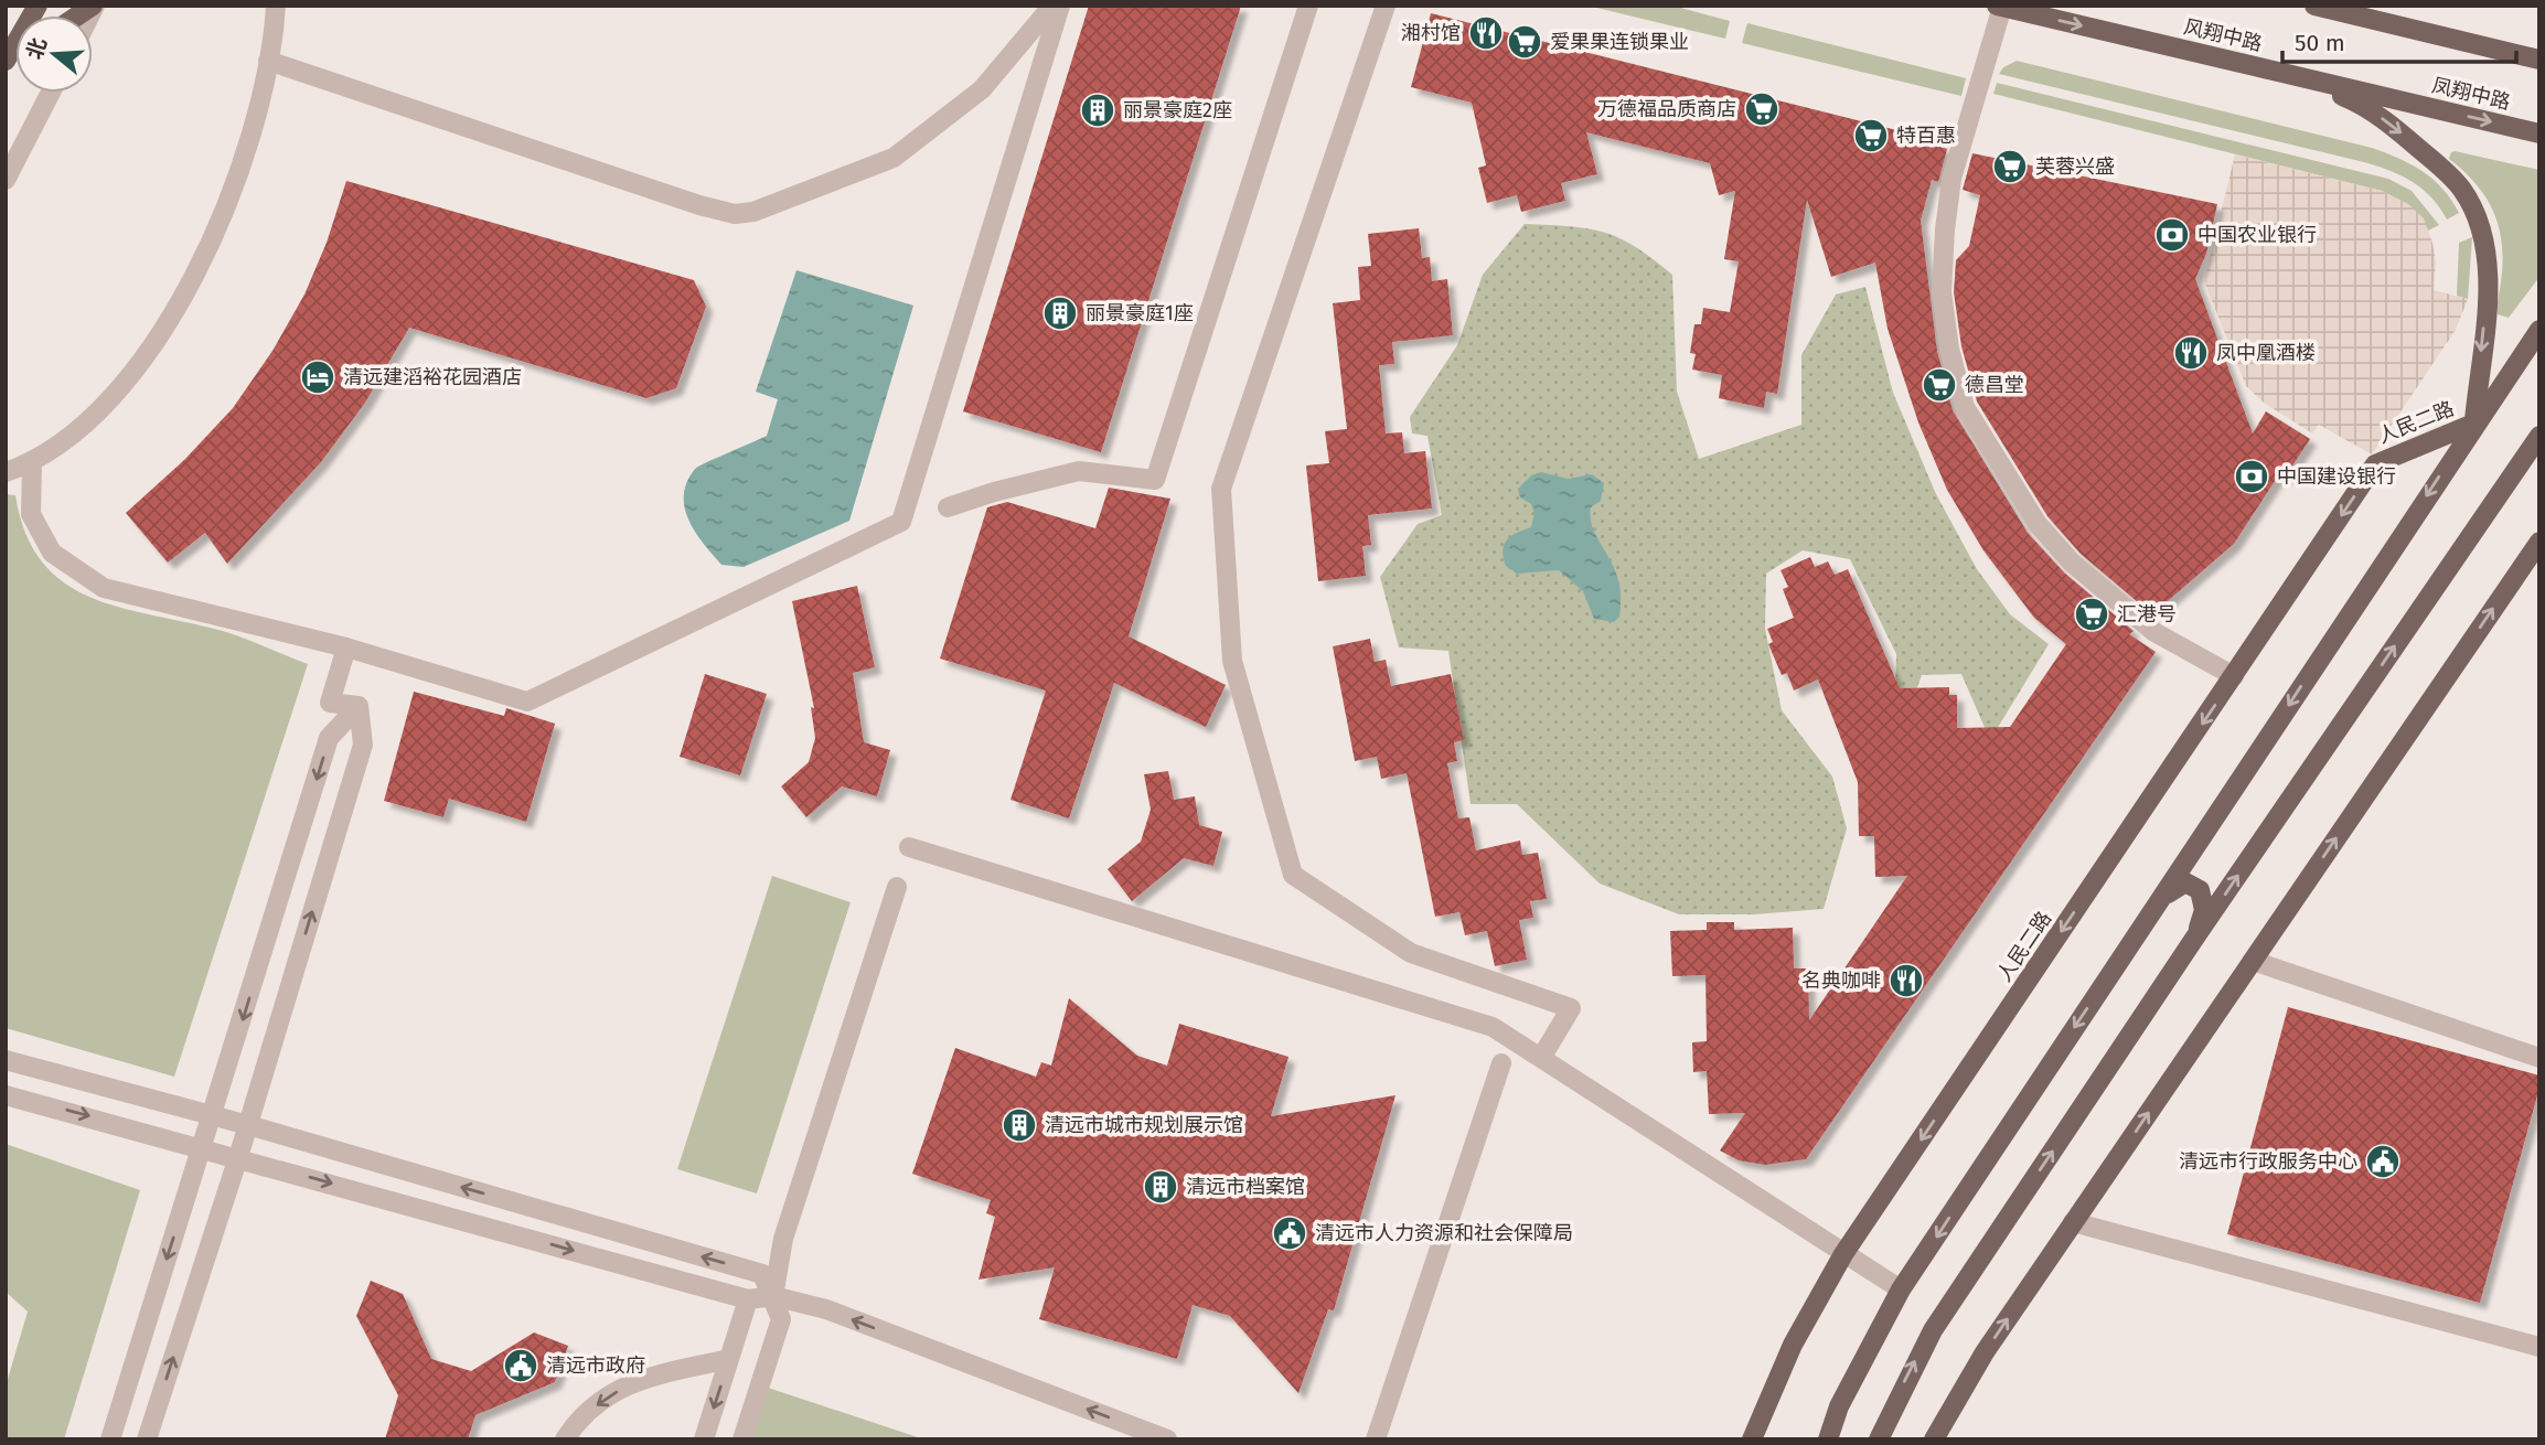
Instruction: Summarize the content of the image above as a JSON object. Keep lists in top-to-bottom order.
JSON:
{
  "streets": {
    "main road": ["风翔中路", "凤翔中路", "人民二路"]
  },
  "crossings": [
    ["风翔中路", "凤翔中路"]
  ],
  "one_way": ["风翔中路"],
  "places": {
    "restaurant": ["湘村馆", "凤中凰酒楼", "名典咖啡"],
    "supermarket": [
      "爱果果连锁果业",
      "万德福品质商店",
      "特百惠",
      "芙蓉兴盛",
      "德昌堂",
      "汇港号"
    ],
    "building": [
      "丽景豪庭2座",
      "丽景豪庭1座",
      "清远市城市规划展示馆",
      "清远市档案馆"
    ],
    "bank": ["中国农业银行", "中国建设银行"],
    "hotel": ["清远建滔裕花园酒店"],
    "public building": ["清远市行政服务中心", "清远市人力资源和社会保障局", "清远市政府"]
  },
  "scale_bar": "50 m",
  "north": "left"
}
